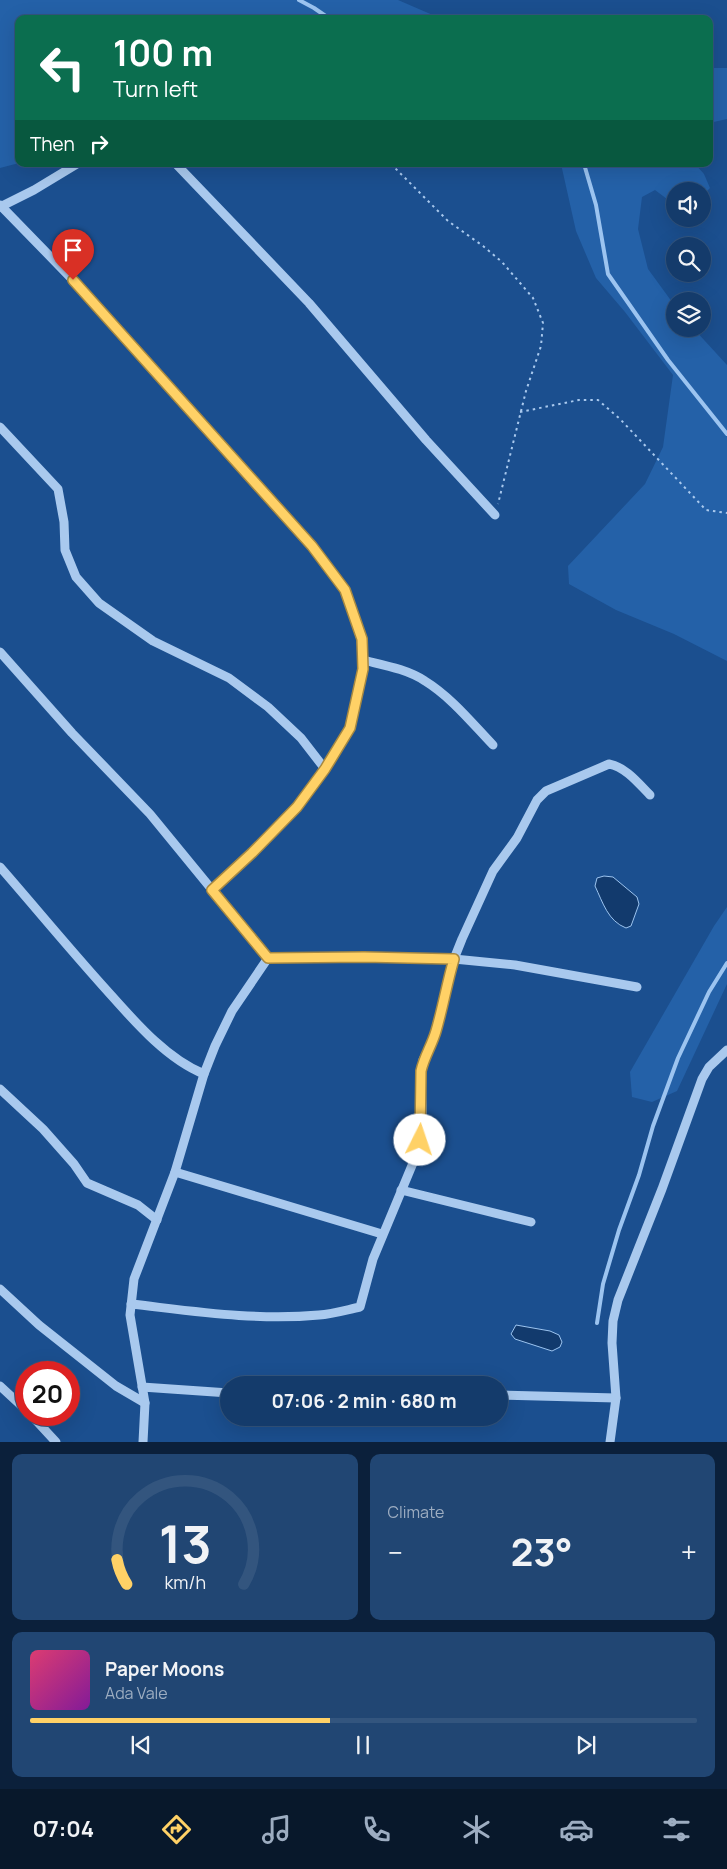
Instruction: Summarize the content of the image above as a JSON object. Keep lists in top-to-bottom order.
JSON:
{
  "page": {
    "turn": ["100 m", "Turn left"],
    "then": "Then",
    "limit": "20",
    "trip": "07:06 · 2 min · 680 m",
    "tile": "Climate",
    "heat": ["−", "23°", "+"],
    "song": ["Paper Moons", "Ada Vale"],
    "tabs": "07:04",
    "gauge": ["13", "km/h"]
  }
}
